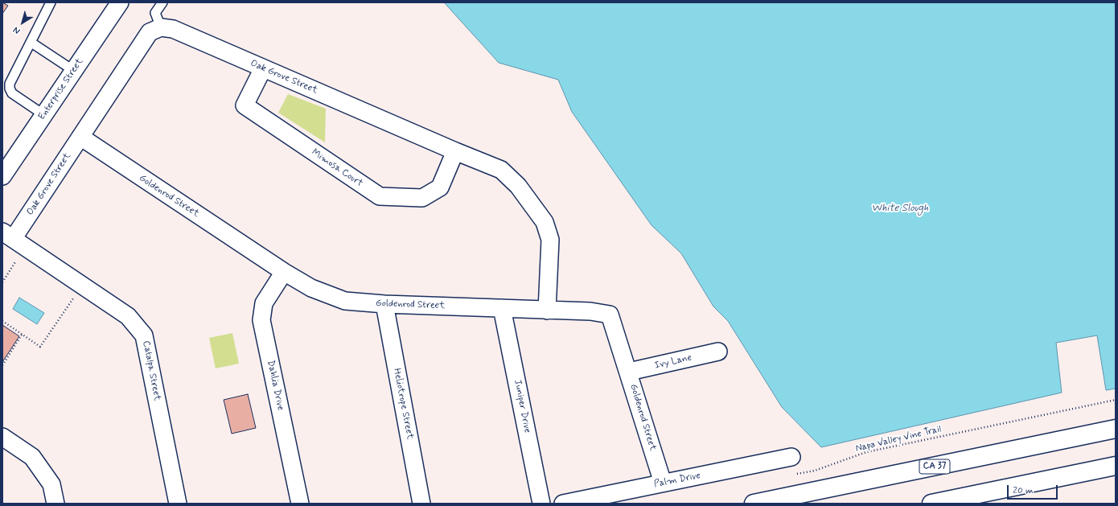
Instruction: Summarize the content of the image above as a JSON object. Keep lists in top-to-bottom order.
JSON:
{
  "streets": {
    "highway": ["CA 37"],
    "street": [
      "Oak Grove Street",
      "Enterprise Street",
      "Mimosa Court",
      "Goldenrod Street",
      "Ivy Lane",
      "Catalpa Street",
      "Dahlia Drive",
      "Heliotrope Street",
      "Juniper Drive",
      "Palm Drive"
    ],
    "path": ["Napa Valley Vine Trail"]
  },
  "crossings": [
    ["Oak Grove Street", "Mimosa Court"],
    ["Oak Grove Street", "Goldenrod Street"],
    ["Oak Grove Street", "Catalpa Street"],
    ["Goldenrod Street", "Ivy Lane"],
    ["Goldenrod Street", "Dahlia Drive"],
    ["Goldenrod Street", "Heliotrope Street"],
    ["Goldenrod Street", "Juniper Drive"],
    ["Goldenrod Street", "Palm Drive"]
  ],
  "water": ["White Slough"],
  "scale_bar": "20 m",
  "north": "bottom left"
}
